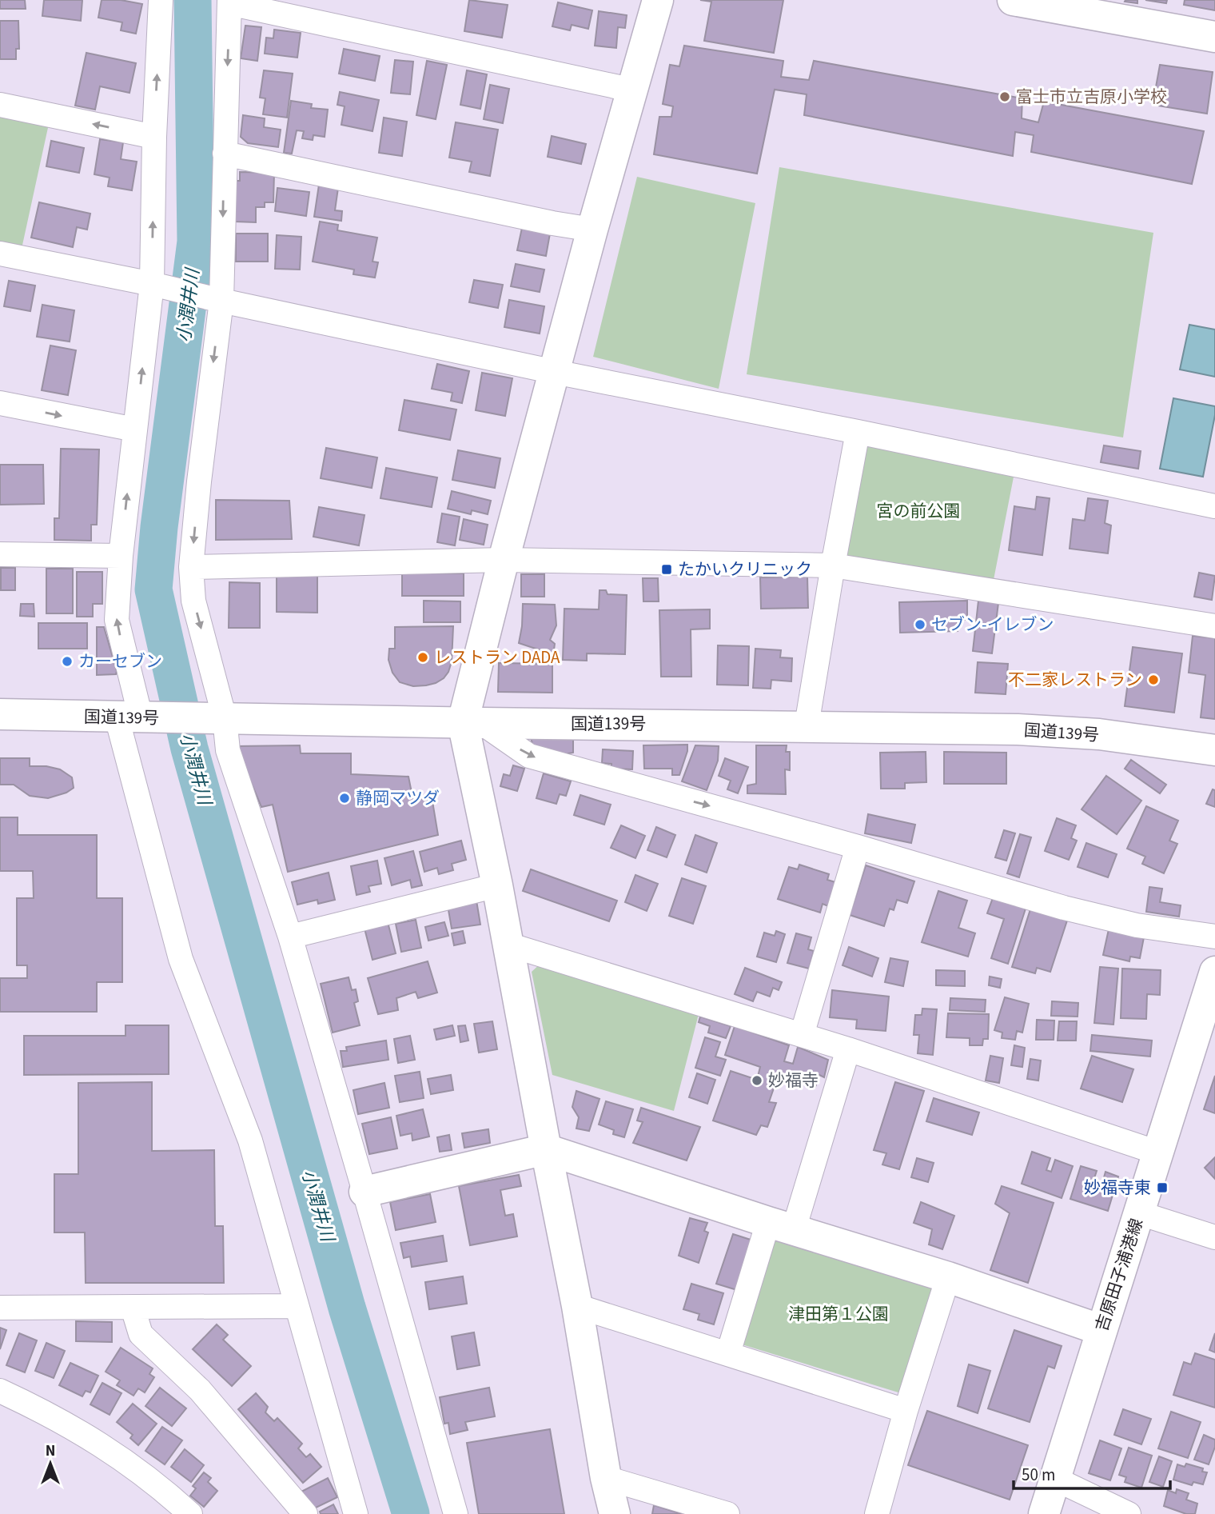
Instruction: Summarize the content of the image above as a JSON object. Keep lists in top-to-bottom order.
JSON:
{
  "streets": {
    "main road": ["国道139号", "吉原田子浦港線"]
  },
  "water": ["小潤井川"],
  "parks": ["宮の前公園", "津田第１公園"],
  "places": {
    "other": [
      "富士市立吉原小学校",
      "セブン-イレブン",
      "レストラン DADA",
      "カーセブン",
      "不二家レストラン",
      "静岡マツダ",
      "妙福寺"
    ],
    "transit": ["たかいクリニック", "妙福寺東"]
  },
  "scale_bar": "50 m",
  "north": "top"
}
